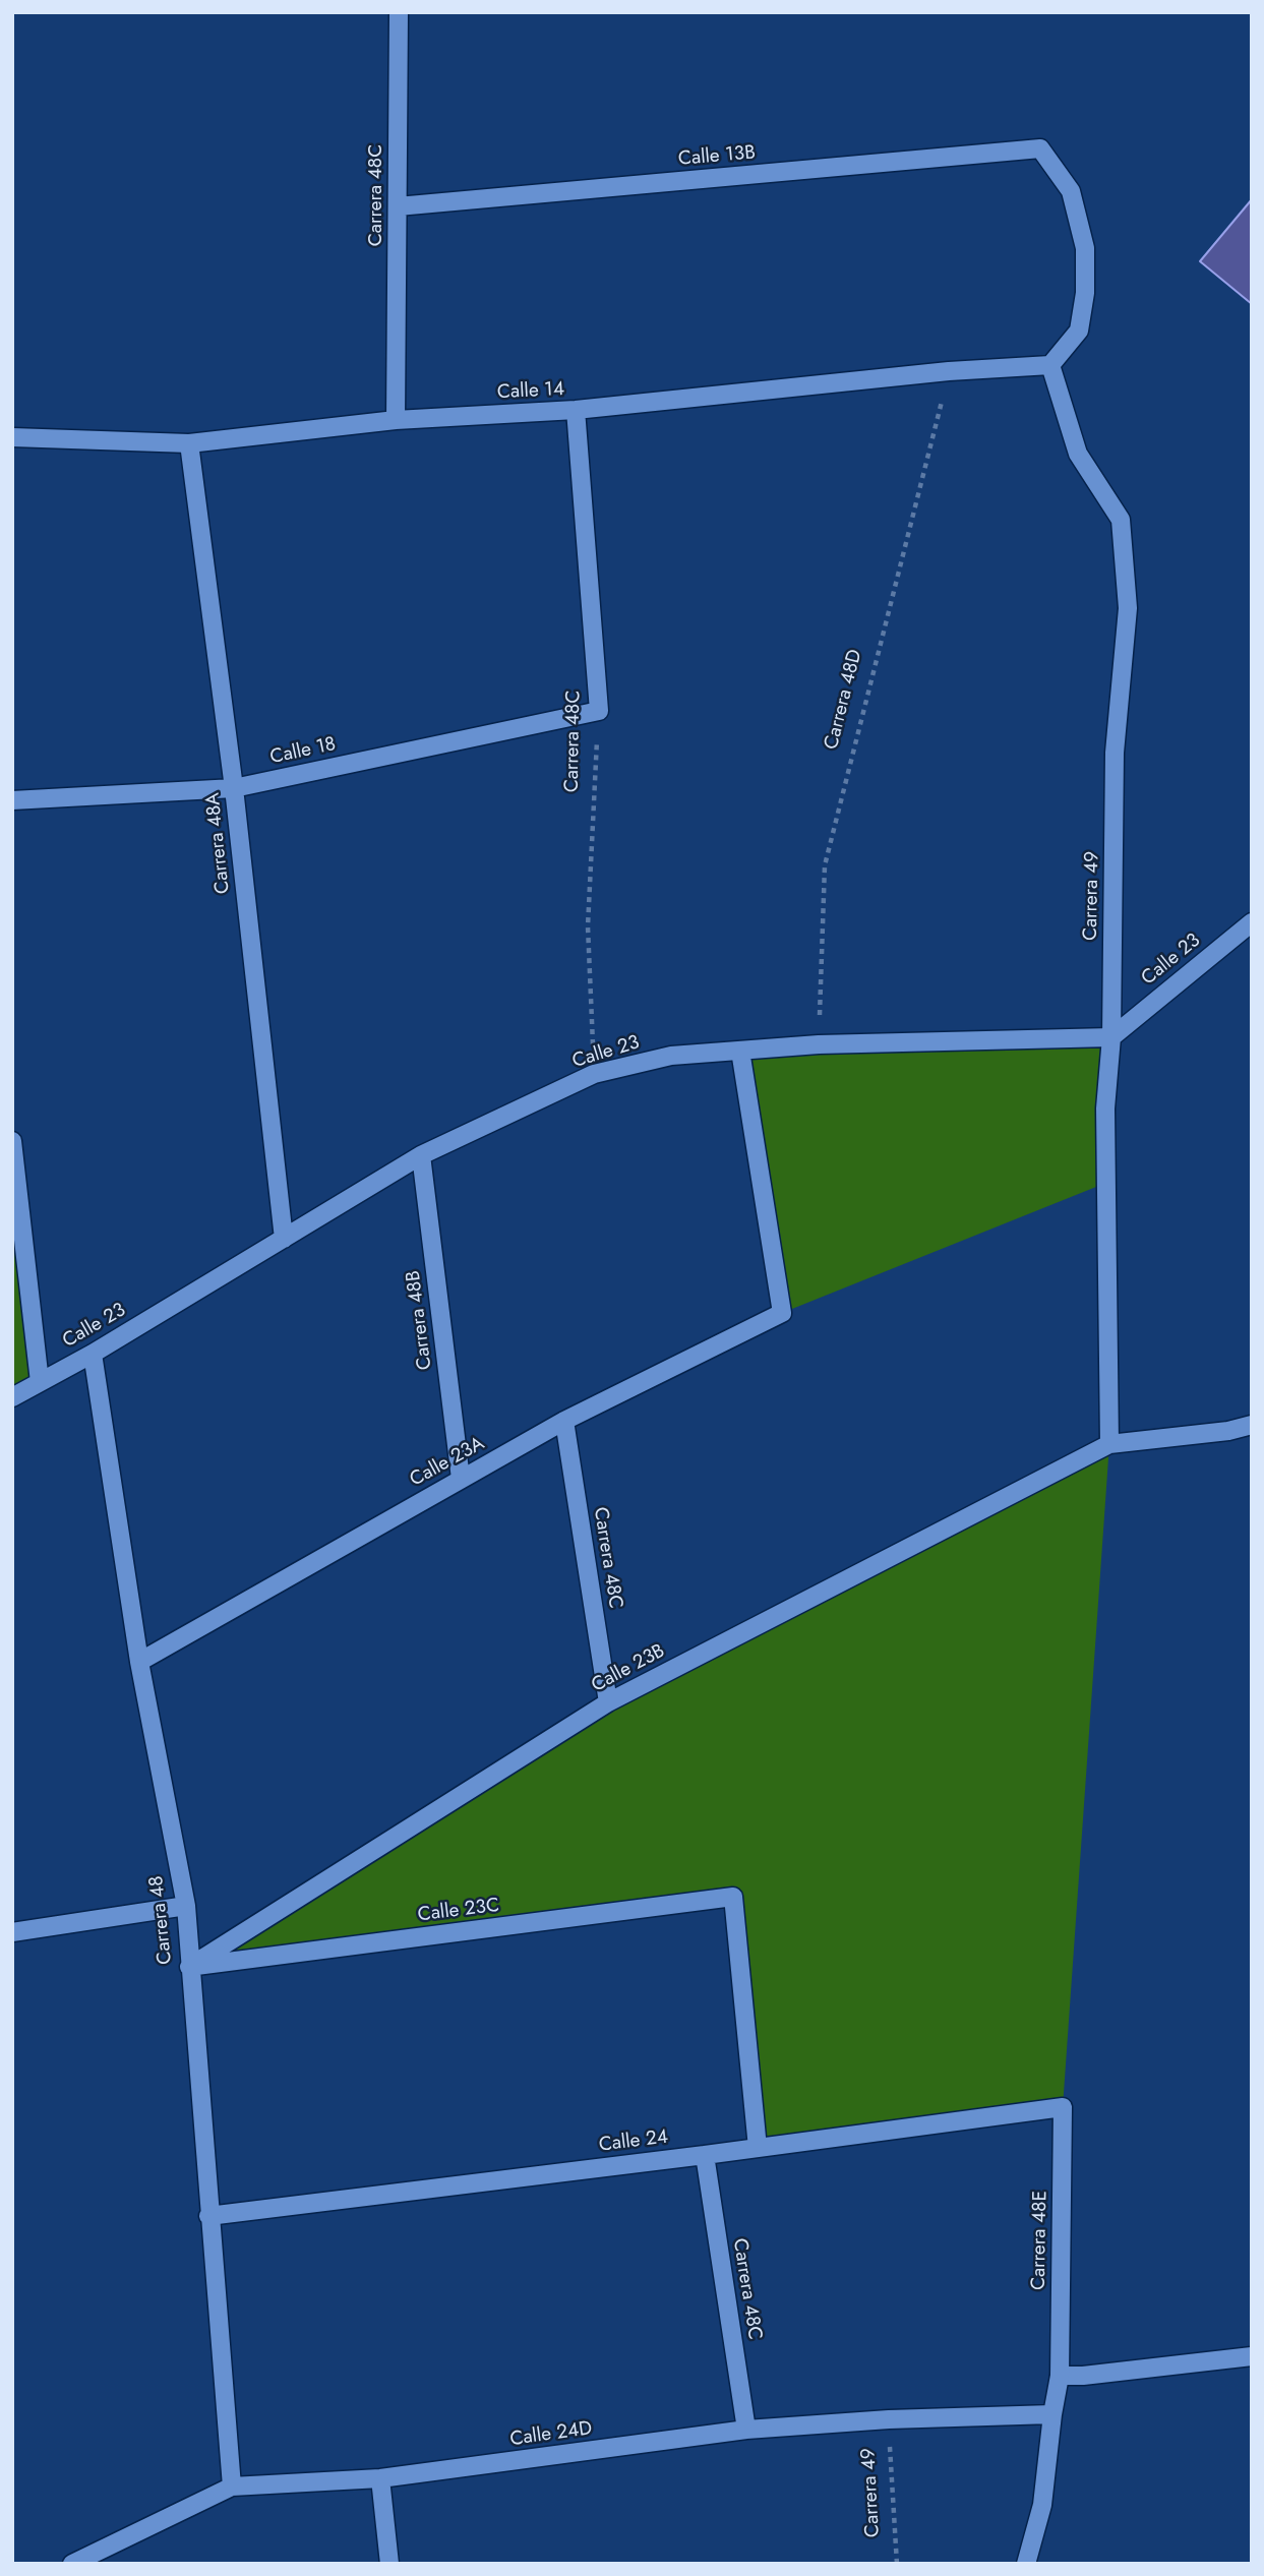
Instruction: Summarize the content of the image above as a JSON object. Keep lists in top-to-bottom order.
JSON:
{
  "streets": {
    "street": [
      "Calle 13B",
      "Carrera 48C",
      "Calle 14",
      "Calle 18",
      "Carrera 48A",
      "Carrera 49",
      "Calle 23",
      "Carrera 48B",
      "Calle 23A",
      "Calle 23B",
      "Calle 23C",
      "Carrera 48",
      "Calle 24",
      "Carrera 48E",
      "Calle 24D"
    ],
    "path": ["Carrera 48D"]
  },
  "crossings": [
    ["Calle 13B", "Carrera 48C"],
    ["Calle 13B", "Calle 14"],
    ["Calle 13B", "Carrera 49"],
    ["Carrera 48C", "Calle 14"],
    ["Carrera 48C", "Calle 18"],
    ["Carrera 48C", "Calle 23"],
    ["Carrera 48C", "Calle 23A"],
    ["Carrera 48C", "Calle 23B"],
    ["Carrera 48C", "Calle 24"],
    ["Carrera 48C", "Calle 24D"],
    ["Calle 14", "Carrera 48D"],
    ["Calle 14", "Carrera 48A"],
    ["Calle 14", "Carrera 49"],
    ["Carrera 48D", "Calle 23"],
    ["Calle 18", "Carrera 48A"],
    ["Carrera 48A", "Calle 23"],
    ["Carrera 49", "Calle 23"],
    ["Carrera 49", "Calle 23B"],
    ["Carrera 49", "Calle 24D"],
    ["Calle 23", "Carrera 48B"],
    ["Calle 23", "Calle 23A"],
    ["Calle 23", "Carrera 48"],
    ["Carrera 48B", "Calle 23A"],
    ["Calle 23A", "Carrera 48"],
    ["Calle 23B", "Calle 23C"],
    ["Calle 23B", "Carrera 48"],
    ["Calle 23C", "Carrera 48"],
    ["Calle 23C", "Calle 24"],
    ["Carrera 48", "Calle 24"],
    ["Carrera 48", "Calle 24D"],
    ["Calle 24", "Carrera 48E"],
    ["Carrera 48E", "Calle 24D"]
  ]
}
